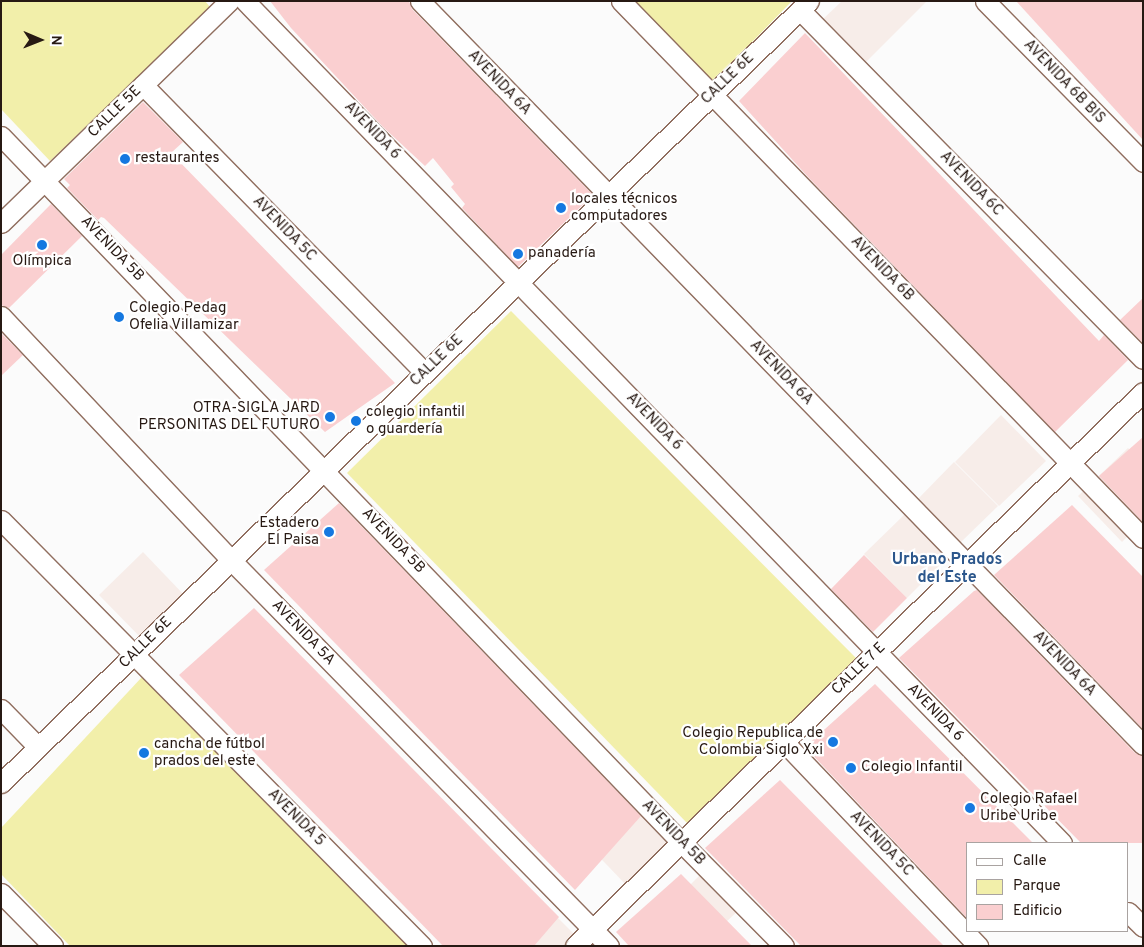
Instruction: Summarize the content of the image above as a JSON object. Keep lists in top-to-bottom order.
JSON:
{
  "streets": {
    "street": [
      "CALLE 6E",
      "AVENIDA 6B BIS",
      "AVENIDA 6A",
      "CALLE 5E",
      "AVENIDA 6",
      "AVENIDA 6C",
      "AVENIDA 5C",
      "AVENIDA 5B",
      "AVENIDA 6B",
      "AVENIDA 5A",
      "CALLE 7 E",
      "AVENIDA 5"
    ]
  },
  "crossings": [
    ["CALLE 6E", "AVENIDA 6A"],
    ["CALLE 6E", "AVENIDA 6"],
    ["CALLE 6E", "AVENIDA 6C"],
    ["CALLE 6E", "AVENIDA 5C"],
    ["CALLE 6E", "AVENIDA 5B"],
    ["CALLE 6E", "AVENIDA 6B"],
    ["CALLE 6E", "AVENIDA 5A"],
    ["CALLE 6E", "AVENIDA 5"],
    ["AVENIDA 6A", "CALLE 7 E"],
    ["CALLE 5E", "AVENIDA 5C"],
    ["CALLE 5E", "AVENIDA 5B"],
    ["AVENIDA 6", "CALLE 7 E"],
    ["AVENIDA 5C", "CALLE 7 E"],
    ["AVENIDA 5B", "CALLE 7 E"],
    ["AVENIDA 6B", "CALLE 7 E"],
    ["AVENIDA 5A", "CALLE 7 E"]
  ],
  "districts": ["Urbano Prados del Este"],
  "places": [
    "restaurantes",
    "locales técnicos computadores",
    "Olímpica",
    "panadería",
    "Colegio Pedag Ofelia Villamizar",
    "OTRA-SIGLA JARD PERSONITAS DEL FUTURO",
    "colegio infantil o guardería",
    "Estadero El Paisa",
    "Colegio Republica de Colombia Siglo Xxi",
    "cancha de fútbol prados del este",
    "Colegio Infantil",
    "Colegio Rafael Uribe Uribe"
  ],
  "legend": ["Calle", "Parque", "Edificio"],
  "north": "right"
}
